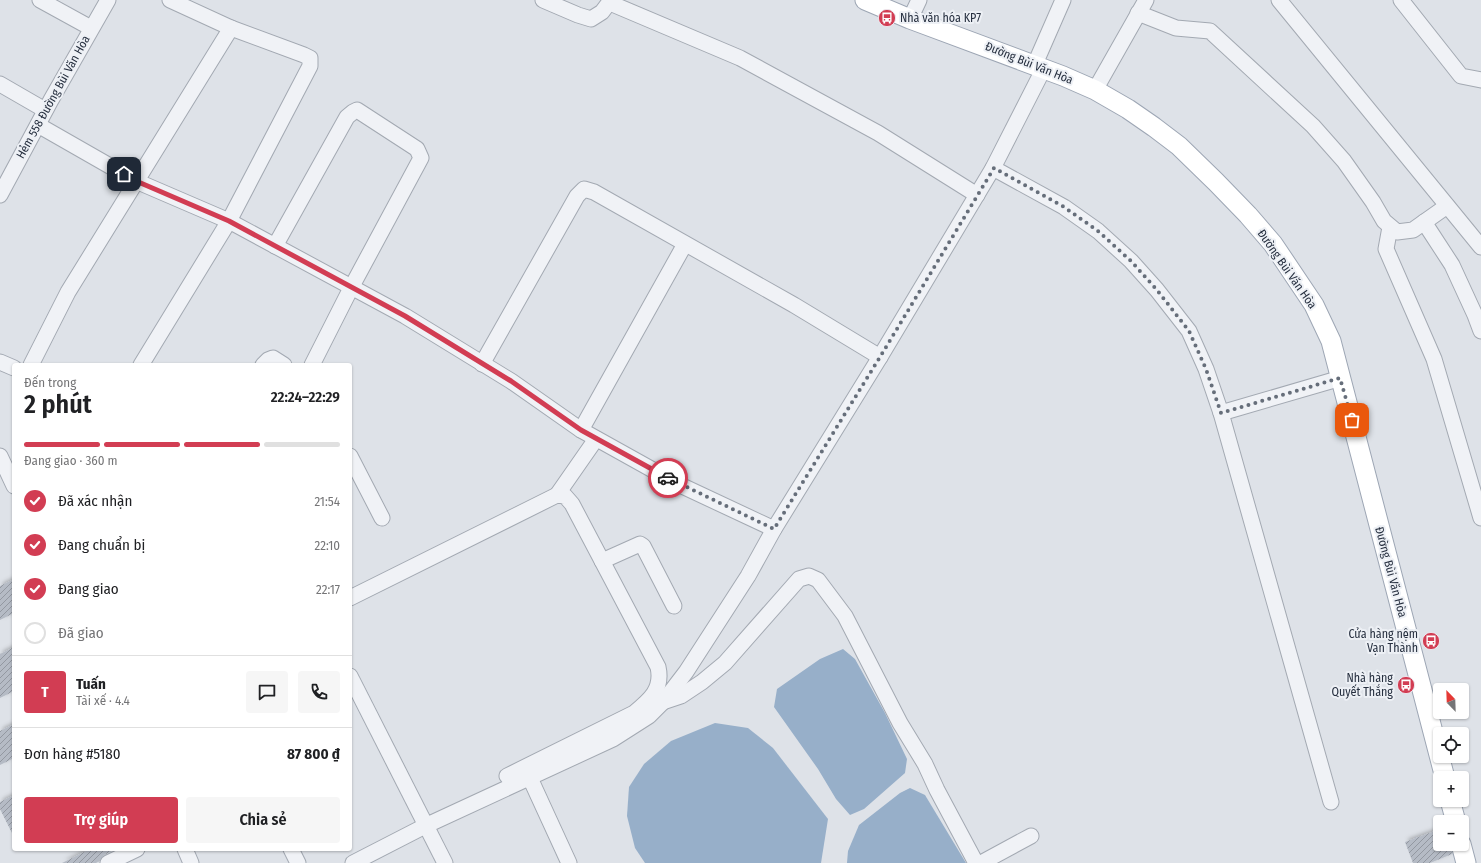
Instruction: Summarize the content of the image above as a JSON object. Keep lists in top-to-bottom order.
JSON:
{
  "streets": {
    "main road": ["Đường Bùi Văn Hòa"],
    "street": ["Hẻm 558 Đường Bùi Văn Hòa"]
  },
  "places": {
    "bus stop": ["Nhà văn hóa KP7", "Cửa hàng nệm Vạn Thành", "Nhà hàng Quyết Thắng"]
  },
  "north": "top left",
  "page": {
    "heading": ["2 phút", "Đến trong", "22:24–22:29"],
    "panel": [
      "Tuấn",
      "Tài xế · 4.4",
      "Đơn hàng #5180",
      "87 800 ₫"
    ],
    "bar": "Đang giao · 360 m",
    "list": [
      ["Đã xác nhận", "21:54"],
      ["Đang chuẩn bị", "22:10"],
      ["Đang giao", "22:17"],
      "Đã giao"
    ],
    "round": "T",
    "map_buttons": ["+", "−"],
    "buttons": ["Trợ giúp", "Chia sẻ"]
  }
}
